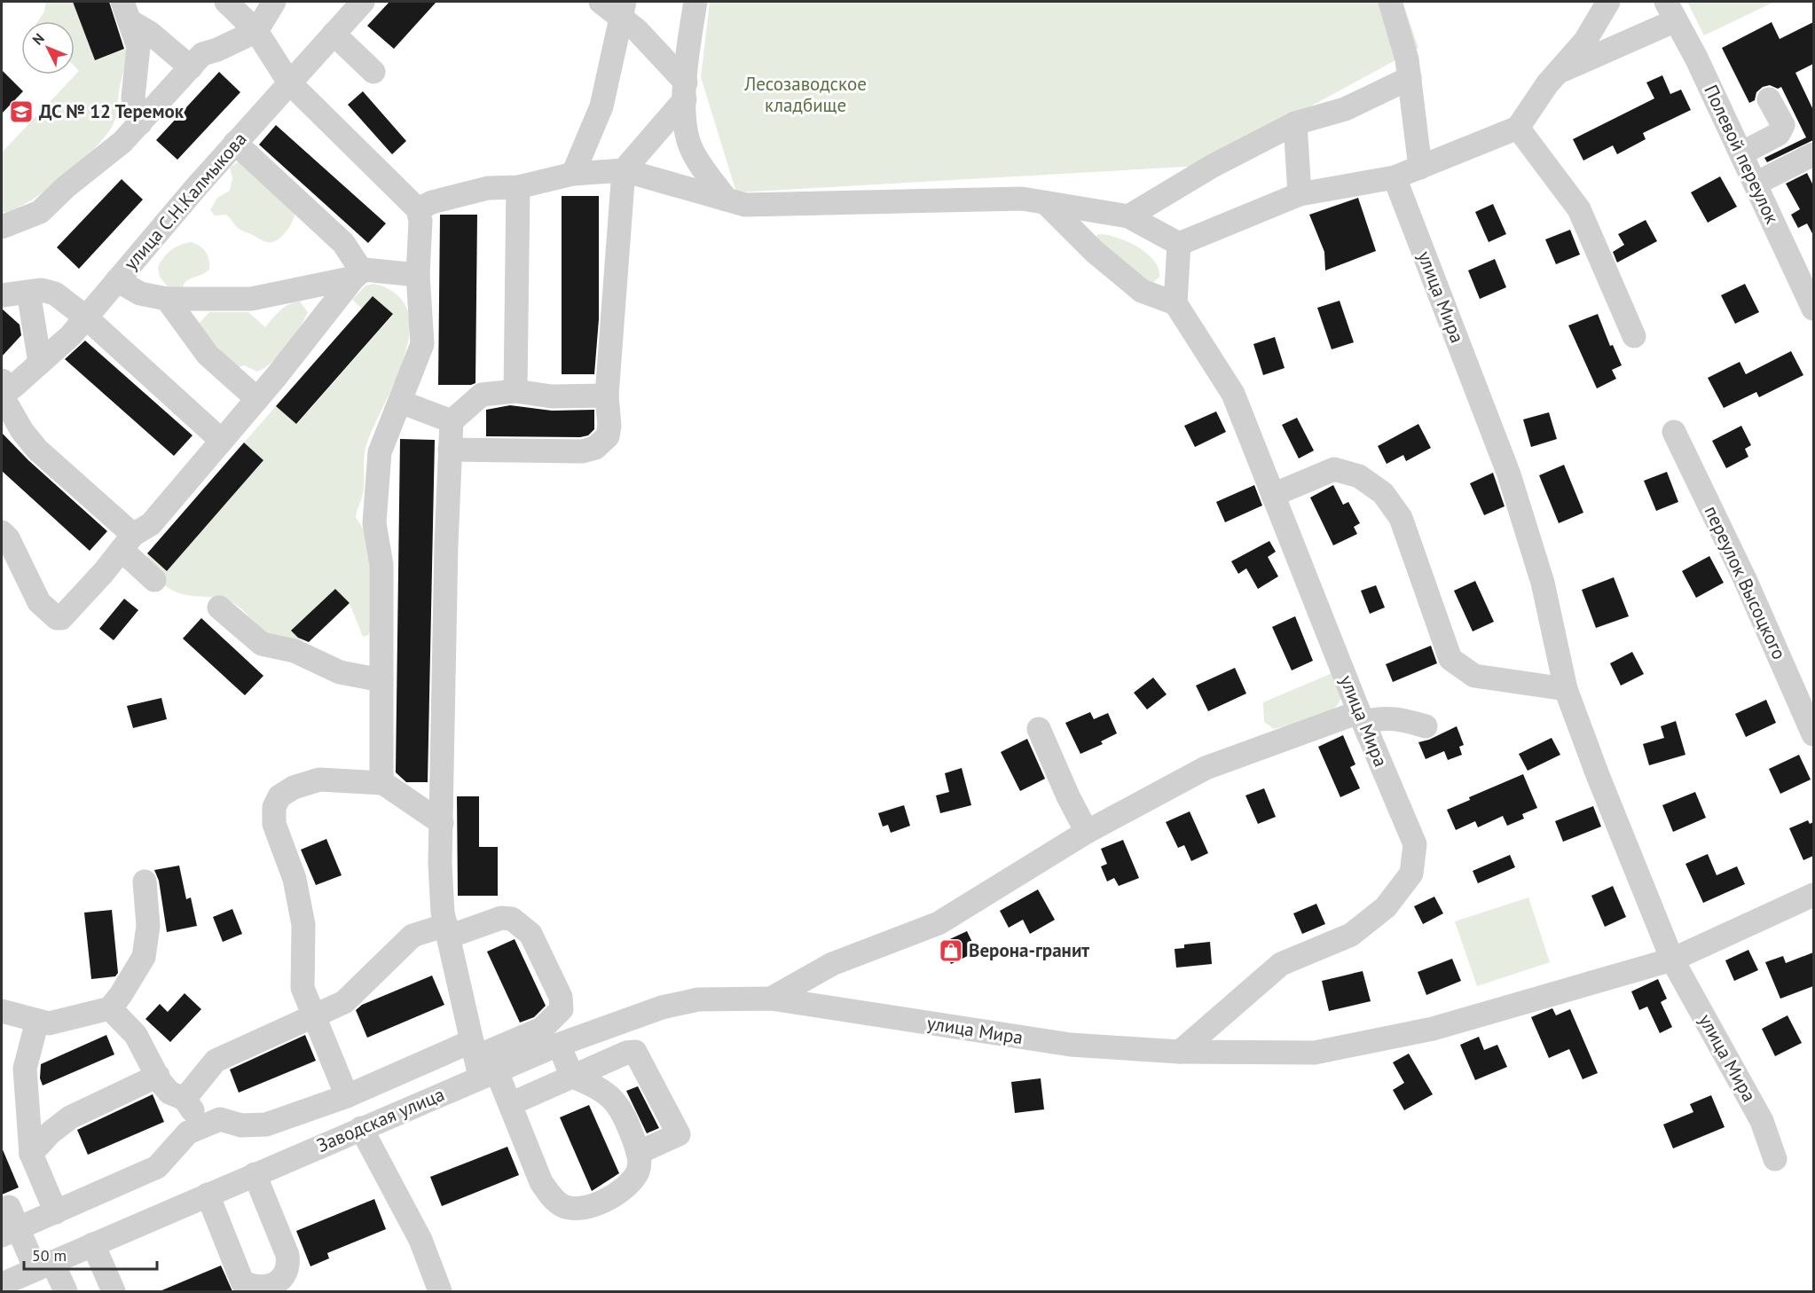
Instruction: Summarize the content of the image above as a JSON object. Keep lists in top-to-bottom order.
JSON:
{
  "streets": {
    "street": [
      "Полевой переулок",
      "улица С.Н.Калмыкова",
      "улица Мира",
      "переулок Высоцкого",
      "Заводская улица"
    ]
  },
  "crossings": [
    ["улица Мира", "Заводская улица"]
  ],
  "parks": ["Лесозаводское кладбище"],
  "places": {
    "school or university": ["ДС № 12 Теремок"],
    "shop": ["Верона-гранит"]
  },
  "scale_bar": "50 m",
  "north": "top left"
}
